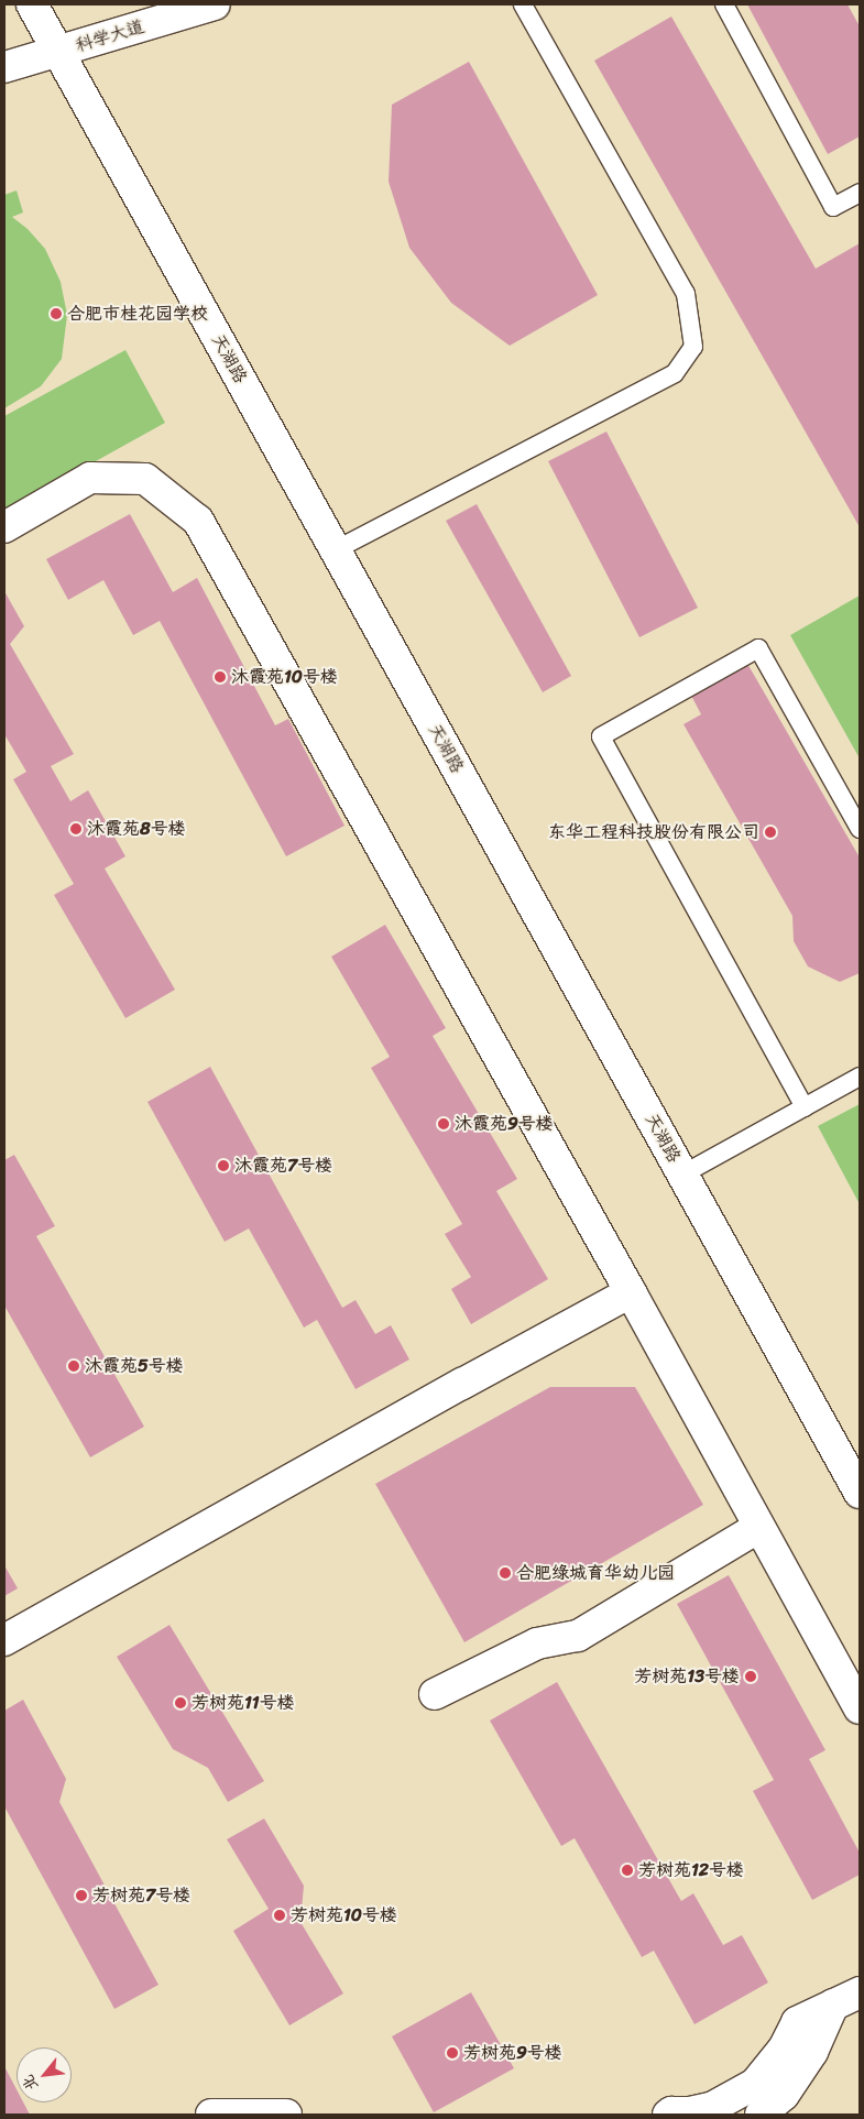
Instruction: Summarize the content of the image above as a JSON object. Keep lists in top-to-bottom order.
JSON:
{
  "streets": {
    "street": ["科学大道", "天湖路"]
  },
  "crossings": [
    ["科学大道", "天湖路"]
  ],
  "places": [
    "合肥市桂花园学校",
    "沐霞苑10号楼",
    "沐霞苑8号楼",
    "东华工程科技股份有限公司",
    "沐霞苑9号楼",
    "沐霞苑7号楼",
    "沐霞苑5号楼",
    "合肥绿城育华幼儿园",
    "芳树苑13号楼",
    "芳树苑11号楼",
    "芳树苑12号楼",
    "芳树苑7号楼",
    "芳树苑10号楼",
    "芳树苑9号楼"
  ],
  "north": "bottom left"
}
